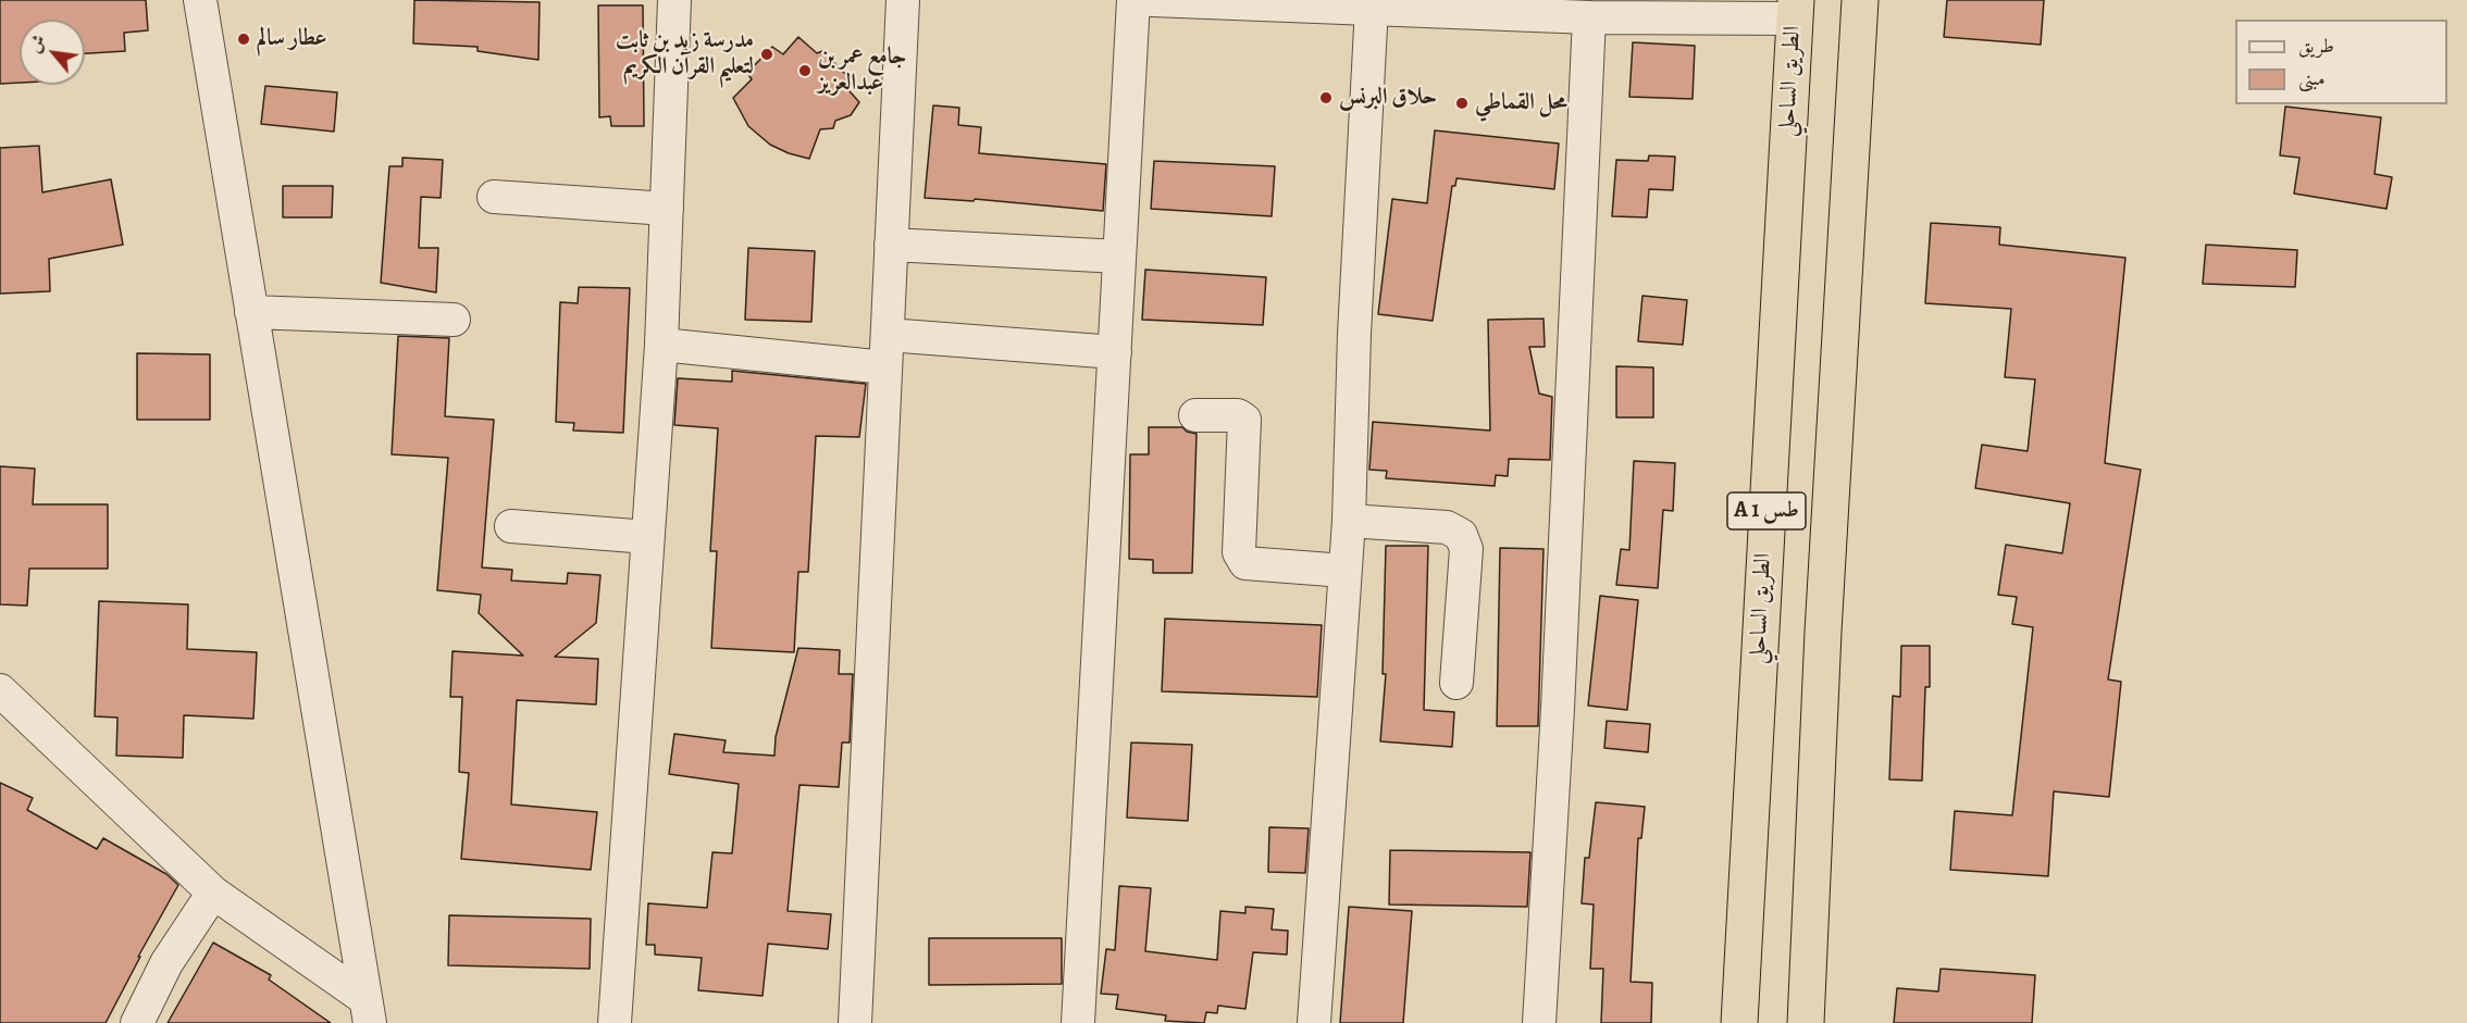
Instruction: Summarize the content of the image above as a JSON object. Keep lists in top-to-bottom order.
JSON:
{
  "streets": {
    "highway": ["الطريق الساحلي", "A 1 طس"]
  },
  "places": [
    "عطار سالم",
    "مدرسة زيد بن ثابت لتعليم القرآن الكريم",
    "جامع عمر بن عبدالعزيز",
    "حلاق البرنس",
    "محل القماطي"
  ],
  "legend": ["طريق", "مبنى"],
  "north": "top left"
}
